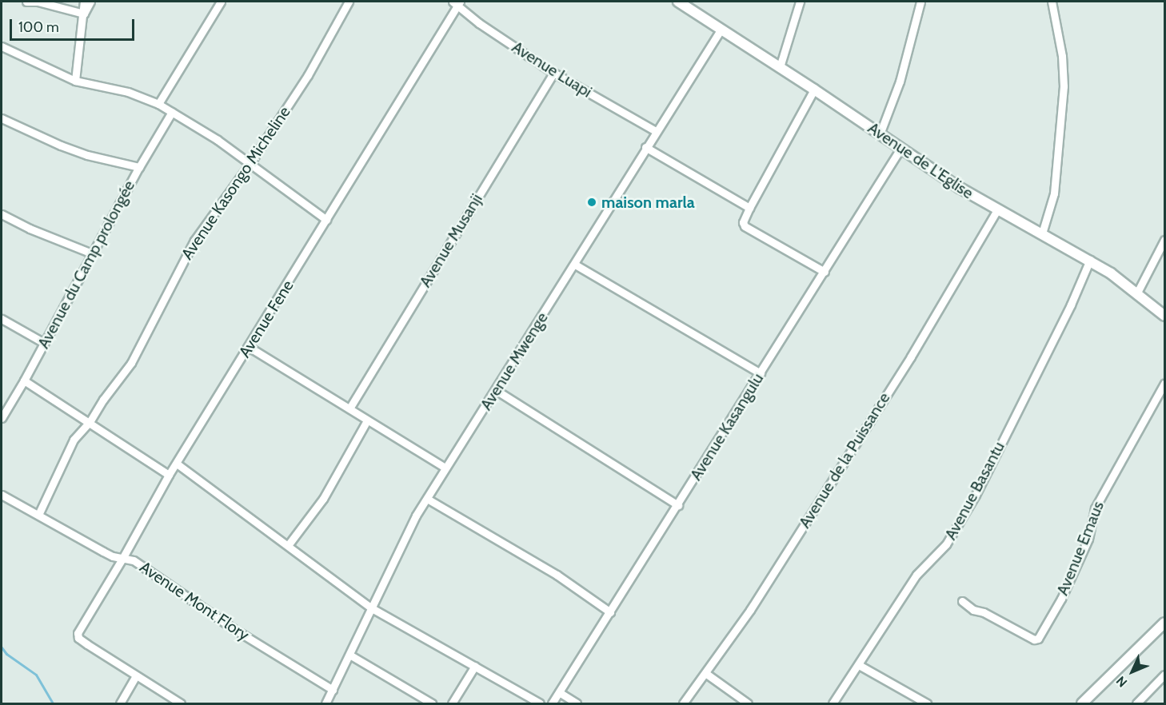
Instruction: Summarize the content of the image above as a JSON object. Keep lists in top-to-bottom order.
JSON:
{
  "streets": {
    "street": [
      "Avenue Luapi",
      "Avenue de L'Eglise",
      "Avenue Kasongo Micheline",
      "Avenue Musanji",
      "Avenue du Camp prolongée",
      "Avenue Fene",
      "Avenue Mwenge",
      "Avenue Kasangulu",
      "Avenue de la Puissance",
      "Avenue Basantu",
      "Avenue Emaus",
      "Avenue Mont Flory"
    ]
  },
  "crossings": [
    ["Avenue Luapi", "Avenue Musanji"],
    ["Avenue Luapi", "Avenue Fene"],
    ["Avenue Luapi", "Avenue Mwenge"],
    ["Avenue de L'Eglise", "Avenue Mwenge"],
    ["Avenue de L'Eglise", "Avenue Kasangulu"],
    ["Avenue de L'Eglise", "Avenue de la Puissance"],
    ["Avenue de L'Eglise", "Avenue Basantu"],
    ["Avenue Kasongo Micheline", "Avenue Mont Flory"],
    ["Avenue Fene", "Avenue Mont Flory"],
    ["Avenue Mwenge", "Avenue Mont Flory"]
  ],
  "places": ["maison marla"],
  "scale_bar": "100 m",
  "north": "bottom left"
}
